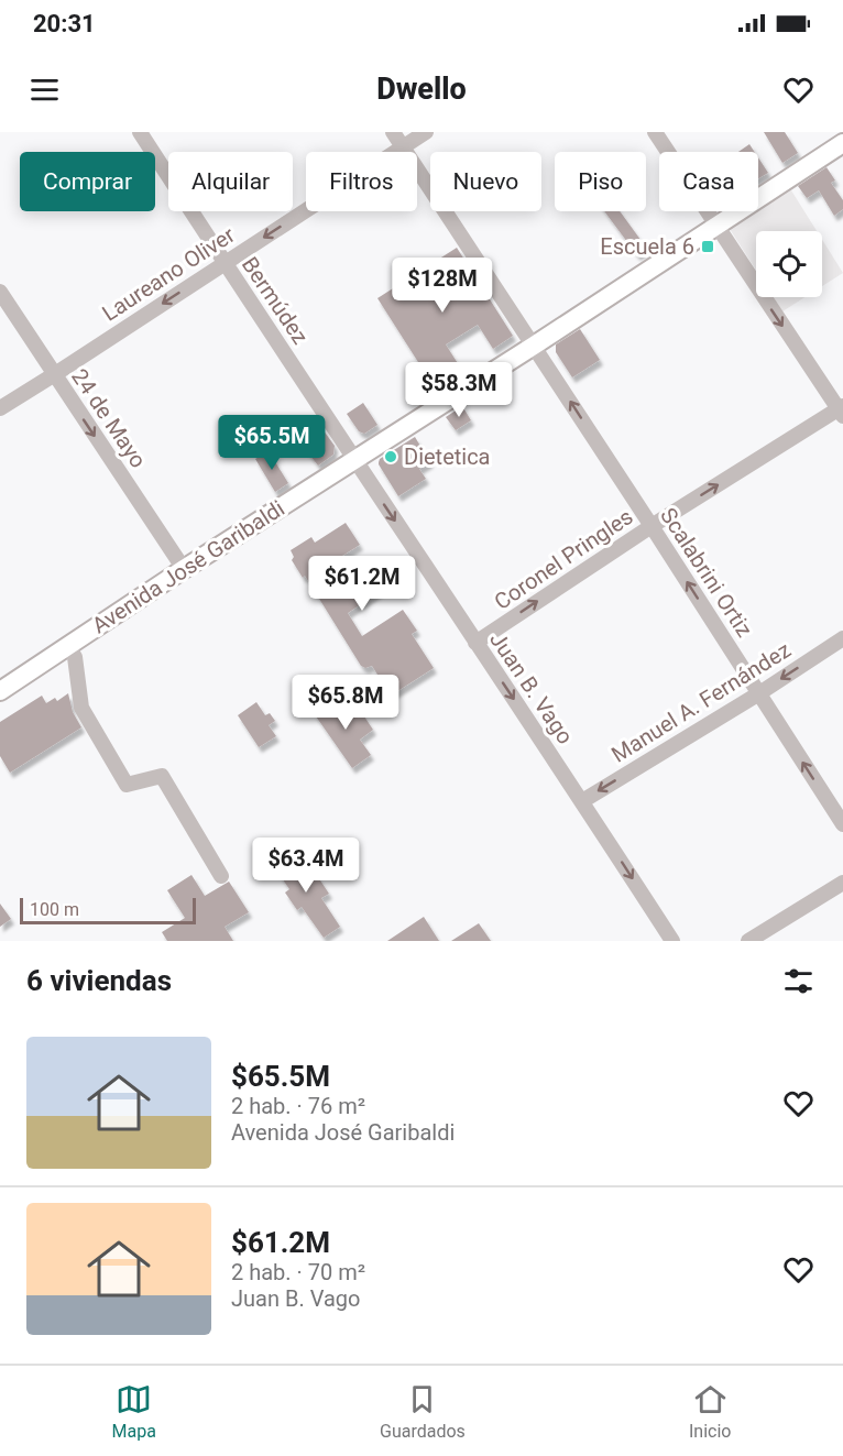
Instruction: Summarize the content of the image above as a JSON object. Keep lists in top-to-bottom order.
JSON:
{
  "streets": {
    "main road": ["Avenida José Garibaldi"],
    "street": [
      "Laureano Oliver",
      "Bermúdez",
      "24 de Mayo",
      "Coronel Pringles",
      "Scalabrini Ortiz",
      "Juan B. Vago",
      "Manuel A. Fernández"
    ]
  },
  "crossings": [
    ["Laureano Oliver", "Bermúdez"],
    ["Laureano Oliver", "24 de Mayo"],
    ["Laureano Oliver", "Scalabrini Ortiz"],
    ["Bermúdez", "Avenida José Garibaldi"],
    ["Bermúdez", "Juan B. Vago"],
    ["24 de Mayo", "Avenida José Garibaldi"],
    ["Coronel Pringles", "Scalabrini Ortiz"],
    ["Coronel Pringles", "Juan B. Vago"],
    ["Avenida José Garibaldi", "Scalabrini Ortiz"],
    ["Avenida José Garibaldi", "Juan B. Vago"],
    ["Scalabrini Ortiz", "Manuel A. Fernández"],
    ["Juan B. Vago", "Manuel A. Fernández"]
  ],
  "one_way": [
    "Laureano Oliver",
    "24 de Mayo",
    "Coronel Pringles",
    "Scalabrini Ortiz",
    "Juan B. Vago",
    "Manuel A. Fernández"
  ],
  "places": {
    "transit": ["Escuela 6"],
    "other": ["Dietetica"]
  },
  "scale_bar": "100 m",
  "page": {
    "status": "20:31",
    "header": "Dwello",
    "chip": [
      "Comprar",
      "Alquilar",
      "Filtros",
      "Nuevo",
      "Piso",
      "Casa"
    ],
    "price": [
      "$128M",
      "$58.3M",
      "$65.5M",
      "$61.2M",
      "$65.8M",
      "$63.4M"
    ],
    "scale": "100 m",
    "heading": "6 viviendas",
    "list": [
      {
        "name": "$65.5M",
        "note": "2 hab. · 76 m² · Avenida José Garibaldi"
      },
      {
        "name": "$61.2M",
        "note": "2 hab. · 70 m² · Juan B. Vago"
      }
    ],
    "tabs": ["Mapa", "Guardados", "Inicio"]
  }
}
